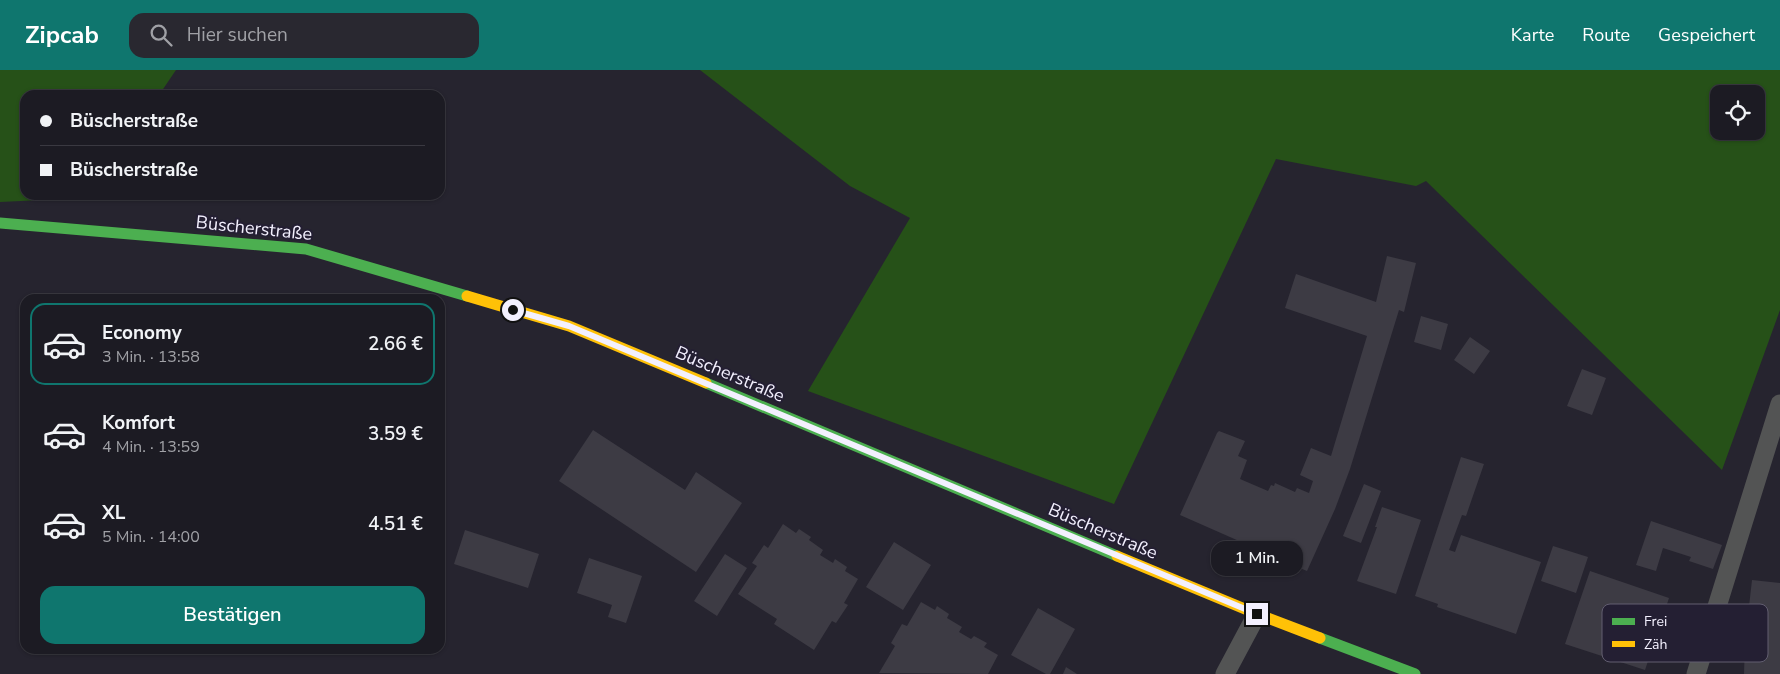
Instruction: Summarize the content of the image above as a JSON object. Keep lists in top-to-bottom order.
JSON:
{
  "streets": {
    "street": ["Büscherstraße"]
  },
  "legend": ["Frei", "Zäh"],
  "page": {
    "header": "Zipcab",
    "search": "Hier suchen",
    "nav": ["Karte", "Route", "Gespeichert"],
    "banner": ["Büscherstraße", "Büscherstraße"],
    "list": [
      {
        "name": "Economy",
        "note": "3 Min. · 13:58",
        "value": "2.66 €"
      },
      {
        "name": "Komfort",
        "note": "4 Min. · 13:59",
        "value": "3.59 €"
      },
      {
        "name": "XL",
        "note": "5 Min. · 14:00",
        "value": "4.51 €"
      }
    ],
    "bubble": "1 Min.",
    "buttons": "Bestätigen"
  }
}
